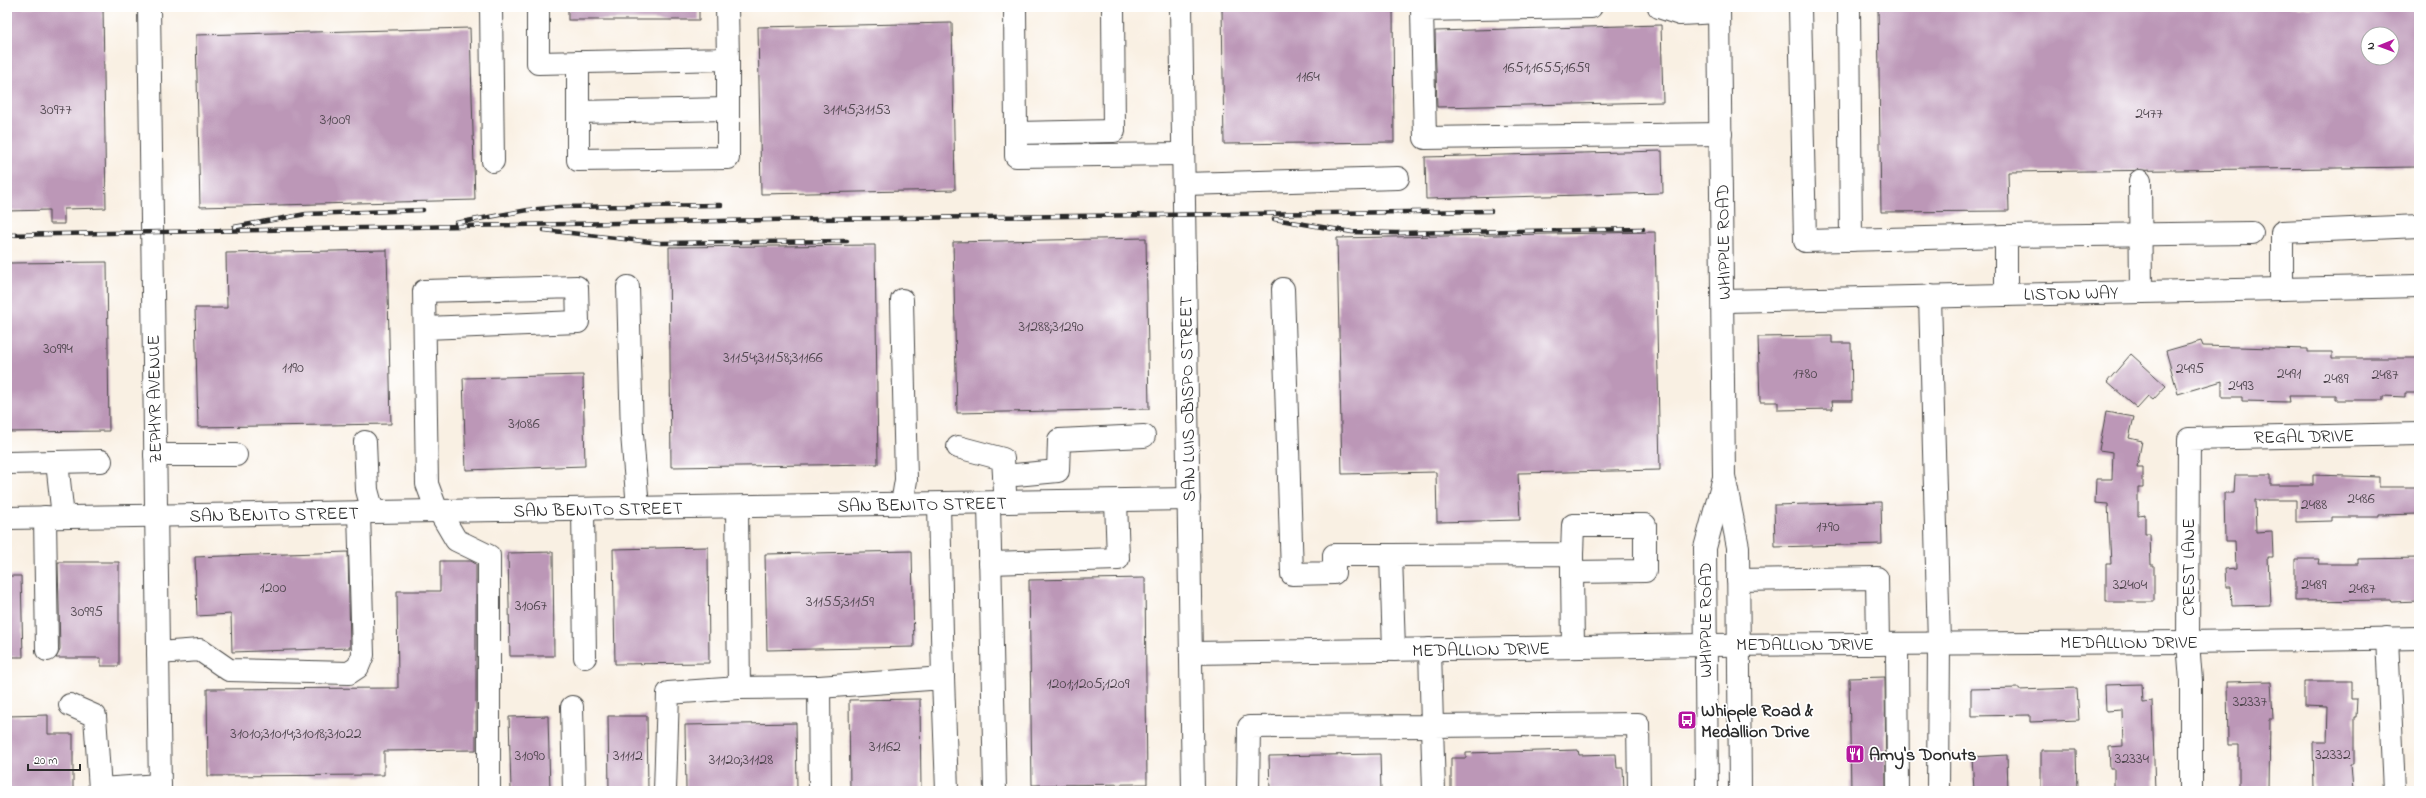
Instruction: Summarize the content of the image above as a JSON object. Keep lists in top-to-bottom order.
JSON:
{
  "streets": {
    "street": [
      "WHIPPLE ROAD",
      "LISTON WAY",
      "ZEPHYR AVENUE",
      "SAN LUIS OBISPO STREET",
      "REGAL DRIVE",
      "SAN BENITO STREET",
      "CREST LANE",
      "MEDALLION DRIVE"
    ]
  },
  "crossings": [
    ["WHIPPLE ROAD", "LISTON WAY"],
    ["WHIPPLE ROAD", "MEDALLION DRIVE"],
    ["ZEPHYR AVENUE", "SAN BENITO STREET"],
    ["SAN LUIS OBISPO STREET", "SAN BENITO STREET"],
    ["SAN LUIS OBISPO STREET", "MEDALLION DRIVE"],
    ["REGAL DRIVE", "CREST LANE"],
    ["CREST LANE", "MEDALLION DRIVE"]
  ],
  "places": {
    "bus stop": ["Whipple Road & Medallion Drive"],
    "restaurant": ["Amy's Donuts"]
  },
  "house_numbers": [
    "1651;1655;1659",
    "1164",
    "30977",
    "31145;31153",
    "2477",
    "31009",
    "31288;31290",
    "30994",
    "31154;31158;31166",
    "1190",
    "2495",
    "1780",
    "2491",
    "2487",
    "2489",
    "2493",
    "31086",
    "2486",
    "2488",
    "1790",
    "32404",
    "2489",
    "1200",
    "2487",
    "31155;31159",
    "31067",
    "30995",
    "1201;1205;1209",
    "32337",
    "31010;31014;31018;31022",
    "31162",
    "32332",
    "31090",
    "31112",
    "32334",
    "31120;31128"
  ],
  "scale_bar": "20 m",
  "north": "left"
}
